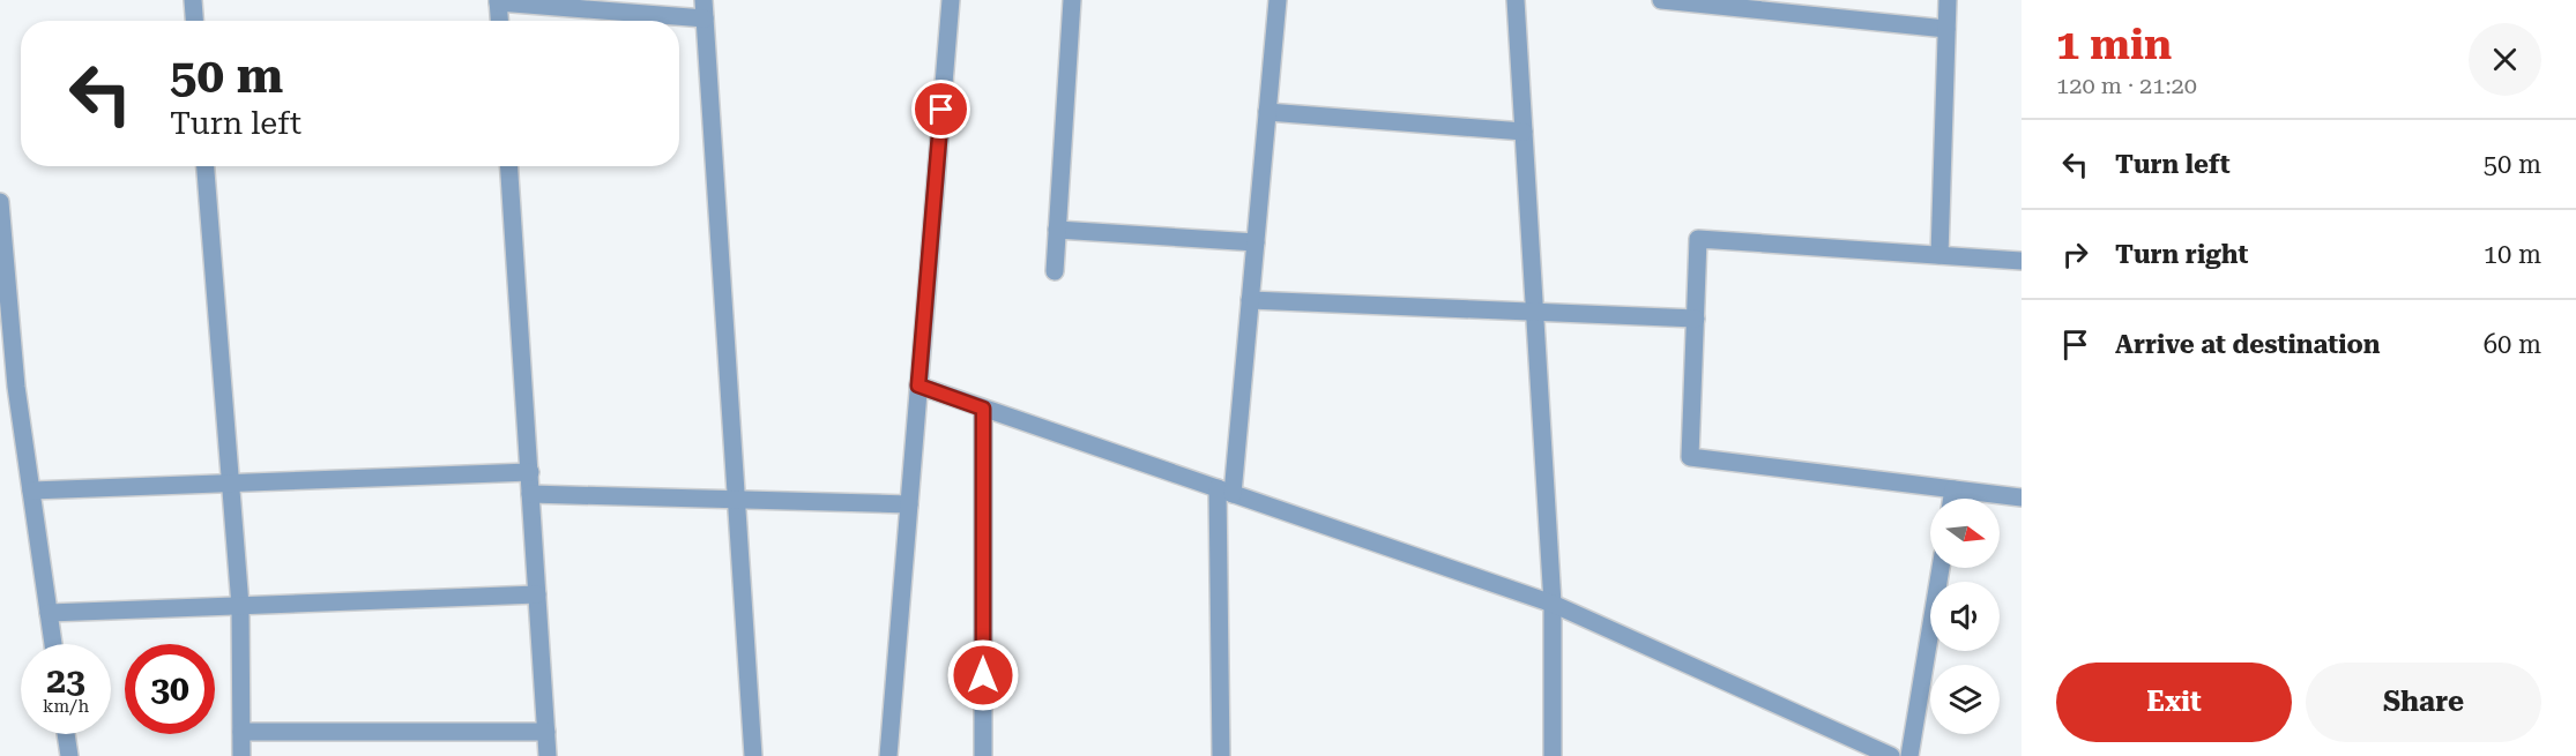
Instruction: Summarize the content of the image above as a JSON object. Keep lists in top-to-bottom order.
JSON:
{
  "north": "right",
  "page": {
    "heading": ["1 min", "120 m · 21:20"],
    "turn": ["50 m", "Turn left"],
    "list": [
      {
        "name": "Turn left",
        "value": "50 m"
      },
      {
        "name": "Turn right",
        "value": "10 m"
      },
      {
        "name": "Arrive at destination",
        "value": "60 m"
      }
    ],
    "speed": "23 km/h",
    "limit": "30",
    "buttons": ["Exit", "Share"]
  }
}
